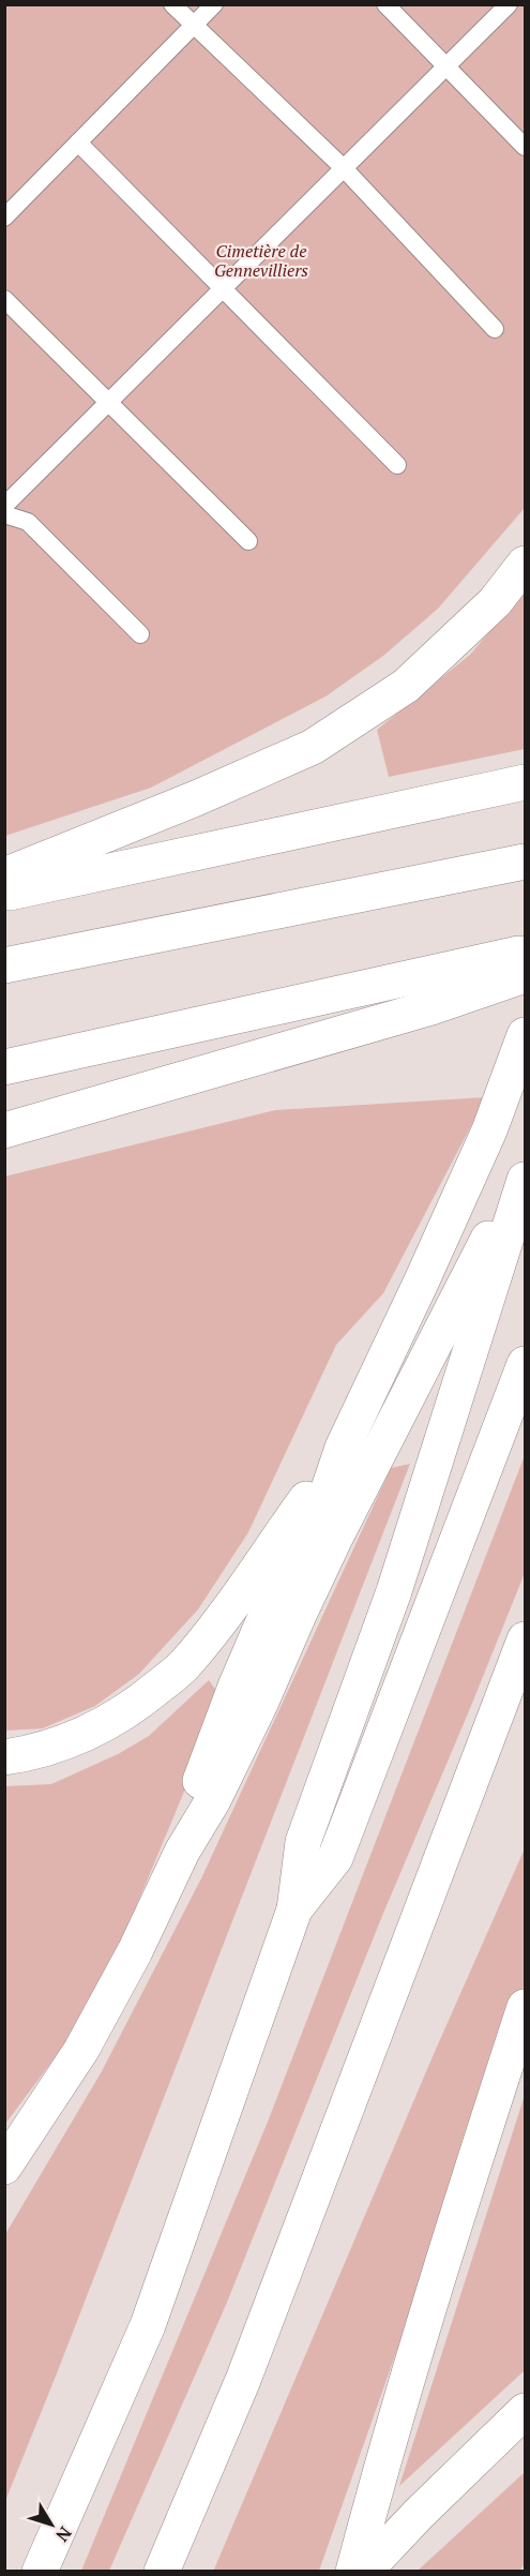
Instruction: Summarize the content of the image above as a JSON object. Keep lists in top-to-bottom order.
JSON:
{
  "parks": ["Cimetière de Gennevilliers"],
  "north": "bottom right"
}
